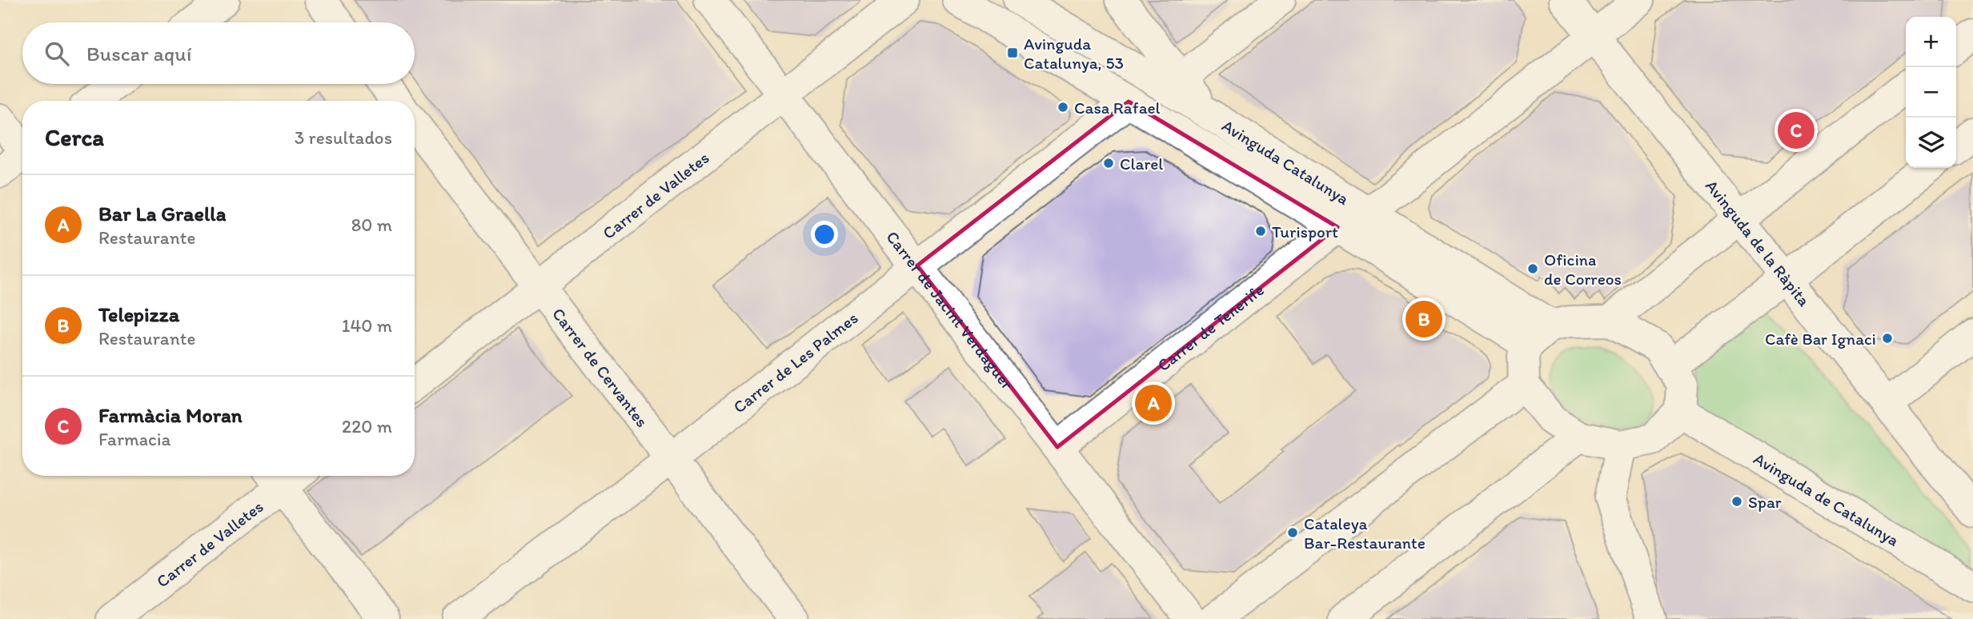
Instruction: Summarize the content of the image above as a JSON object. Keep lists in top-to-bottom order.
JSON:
{
  "streets": {
    "street": [
      "Avinguda Catalunya",
      "Carrer de Valletes",
      "Avinguda de la Ràpita",
      "Carrer de Jacint Verdaguer",
      "Carrer de Tenerife",
      "Carrer de Les Palmes",
      "Carrer de Cervantes",
      "Avinguda de Catalunya"
    ]
  },
  "crossings": [
    ["Avinguda Catalunya", "Avinguda de Catalunya"],
    ["Carrer de Valletes", "Carrer de Jacint Verdaguer"],
    ["Carrer de Valletes", "Carrer de Cervantes"],
    ["Carrer de Jacint Verdaguer", "Carrer de Tenerife"],
    ["Carrer de Jacint Verdaguer", "Carrer de Les Palmes"],
    ["Carrer de Les Palmes", "Carrer de Cervantes"]
  ],
  "places": {
    "transit": ["Avinguda Catalunya, 53"],
    "other": [
      "Casa Rafael",
      "Clarel",
      "Turisport",
      "Oficina de Correos",
      "Cafè Bar Ignaci",
      "Spar",
      "Cataleya Bar-Restaurante"
    ]
  },
  "page": {
    "map_buttons": ["+", "−"],
    "search": "Buscar aquí",
    "heading": ["Cerca", "3 resultados"],
    "pins": ["C", "B", "A"],
    "list": [
      {
        "mark": "A",
        "name": "Bar La Graella",
        "note": "Restaurante",
        "value": "80 m"
      },
      {
        "mark": "B",
        "name": "Telepizza",
        "note": "Restaurante",
        "value": "140 m"
      },
      {
        "mark": "C",
        "name": "Farmàcia Moran",
        "note": "Farmacia",
        "value": "220 m"
      }
    ]
  }
}
